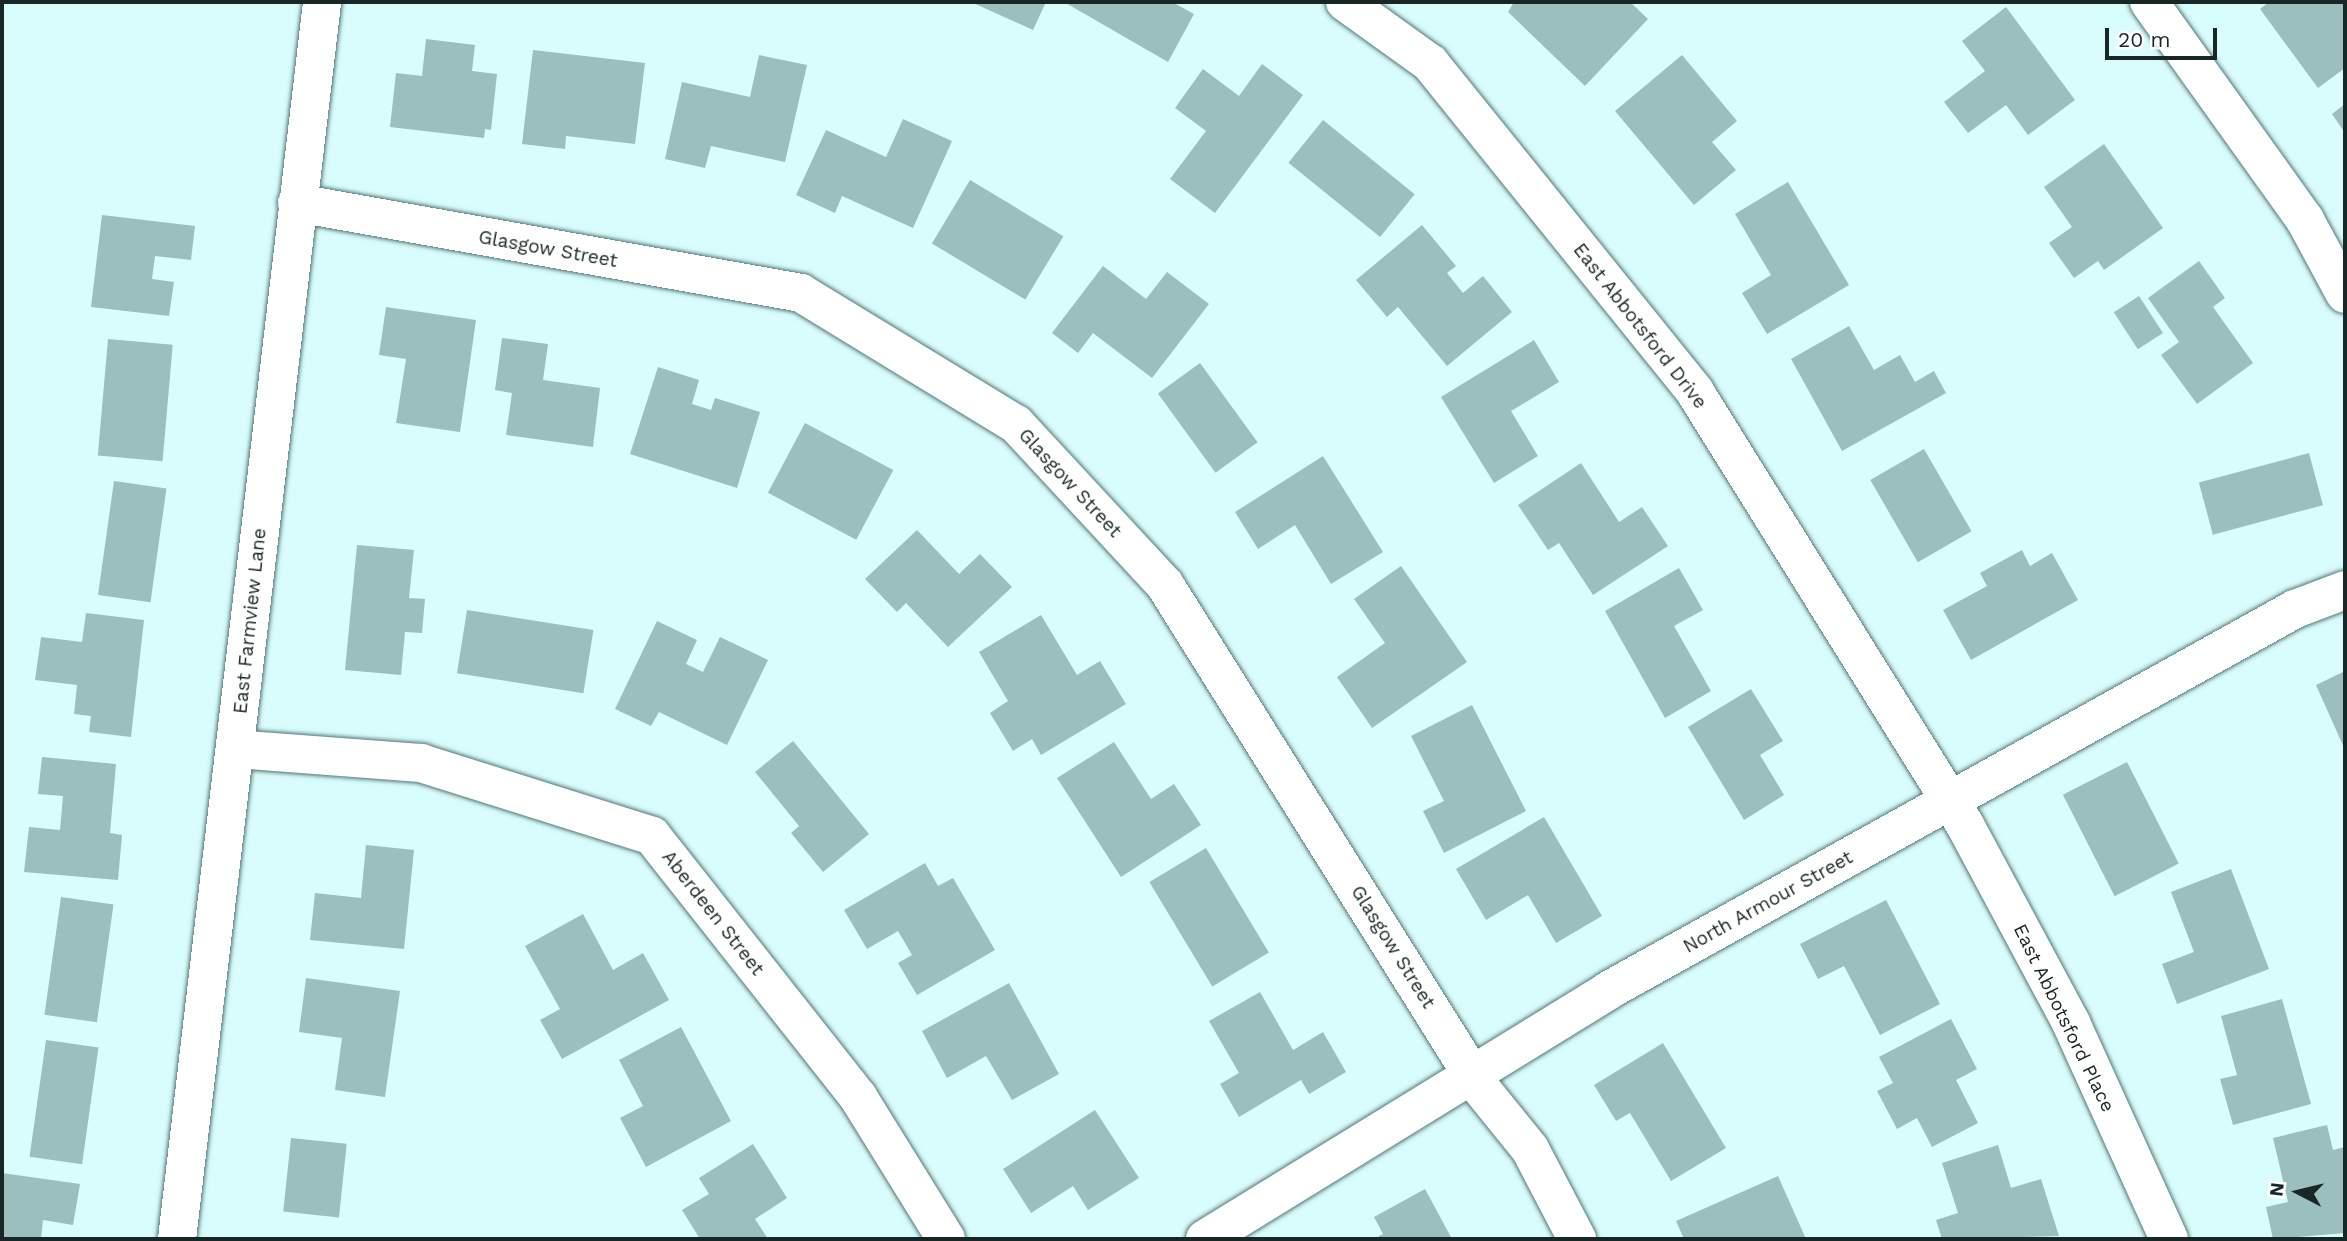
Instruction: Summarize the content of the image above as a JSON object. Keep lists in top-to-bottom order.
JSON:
{
  "streets": {
    "street": [
      "Glasgow Street",
      "East Abbotsford Drive",
      "East Farmview Lane",
      "North Armour Street",
      "Aberdeen Street",
      "East Abbotsford Place"
    ]
  },
  "crossings": [
    ["Glasgow Street", "East Farmview Lane"],
    ["Glasgow Street", "North Armour Street"],
    ["East Abbotsford Drive", "North Armour Street"],
    ["East Abbotsford Drive", "East Abbotsford Place"],
    ["East Farmview Lane", "Aberdeen Street"],
    ["North Armour Street", "East Abbotsford Place"]
  ],
  "scale_bar": "20 m",
  "north": "left"
}
